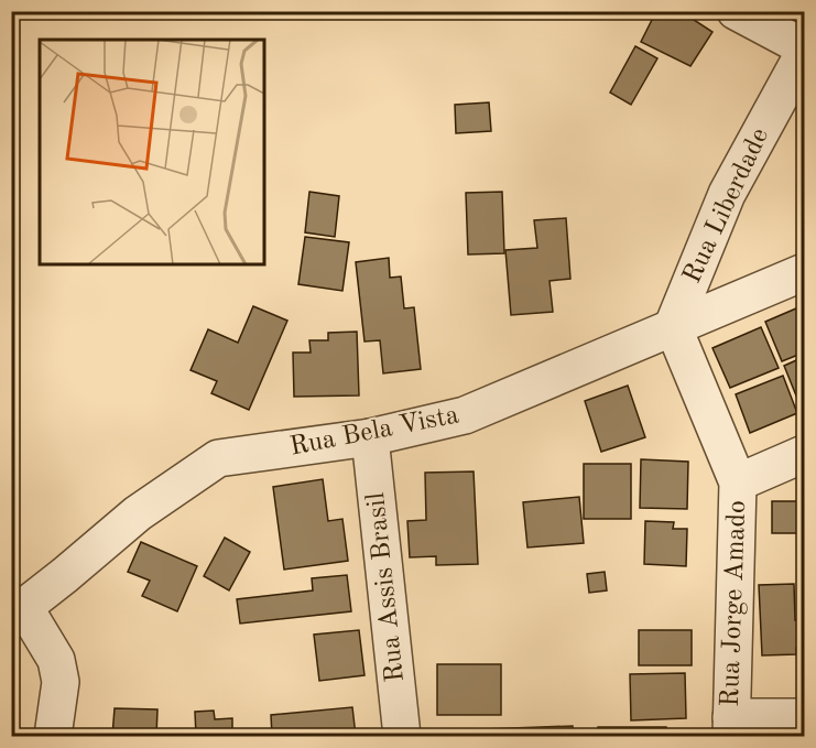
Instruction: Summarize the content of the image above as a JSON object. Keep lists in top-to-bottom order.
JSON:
{
  "streets": {
    "street": [
      "Rua Liberdade",
      "Rua Bela Vista",
      "Rua Assis Brasil",
      "Rua Jorge Amado"
    ]
  },
  "crossings": [
    ["Rua Liberdade", "Rua Bela Vista"],
    ["Rua Liberdade", "Rua Jorge Amado"],
    ["Rua Bela Vista", "Rua Assis Brasil"],
    ["Rua Bela Vista", "Rua Jorge Amado"]
  ]
}
